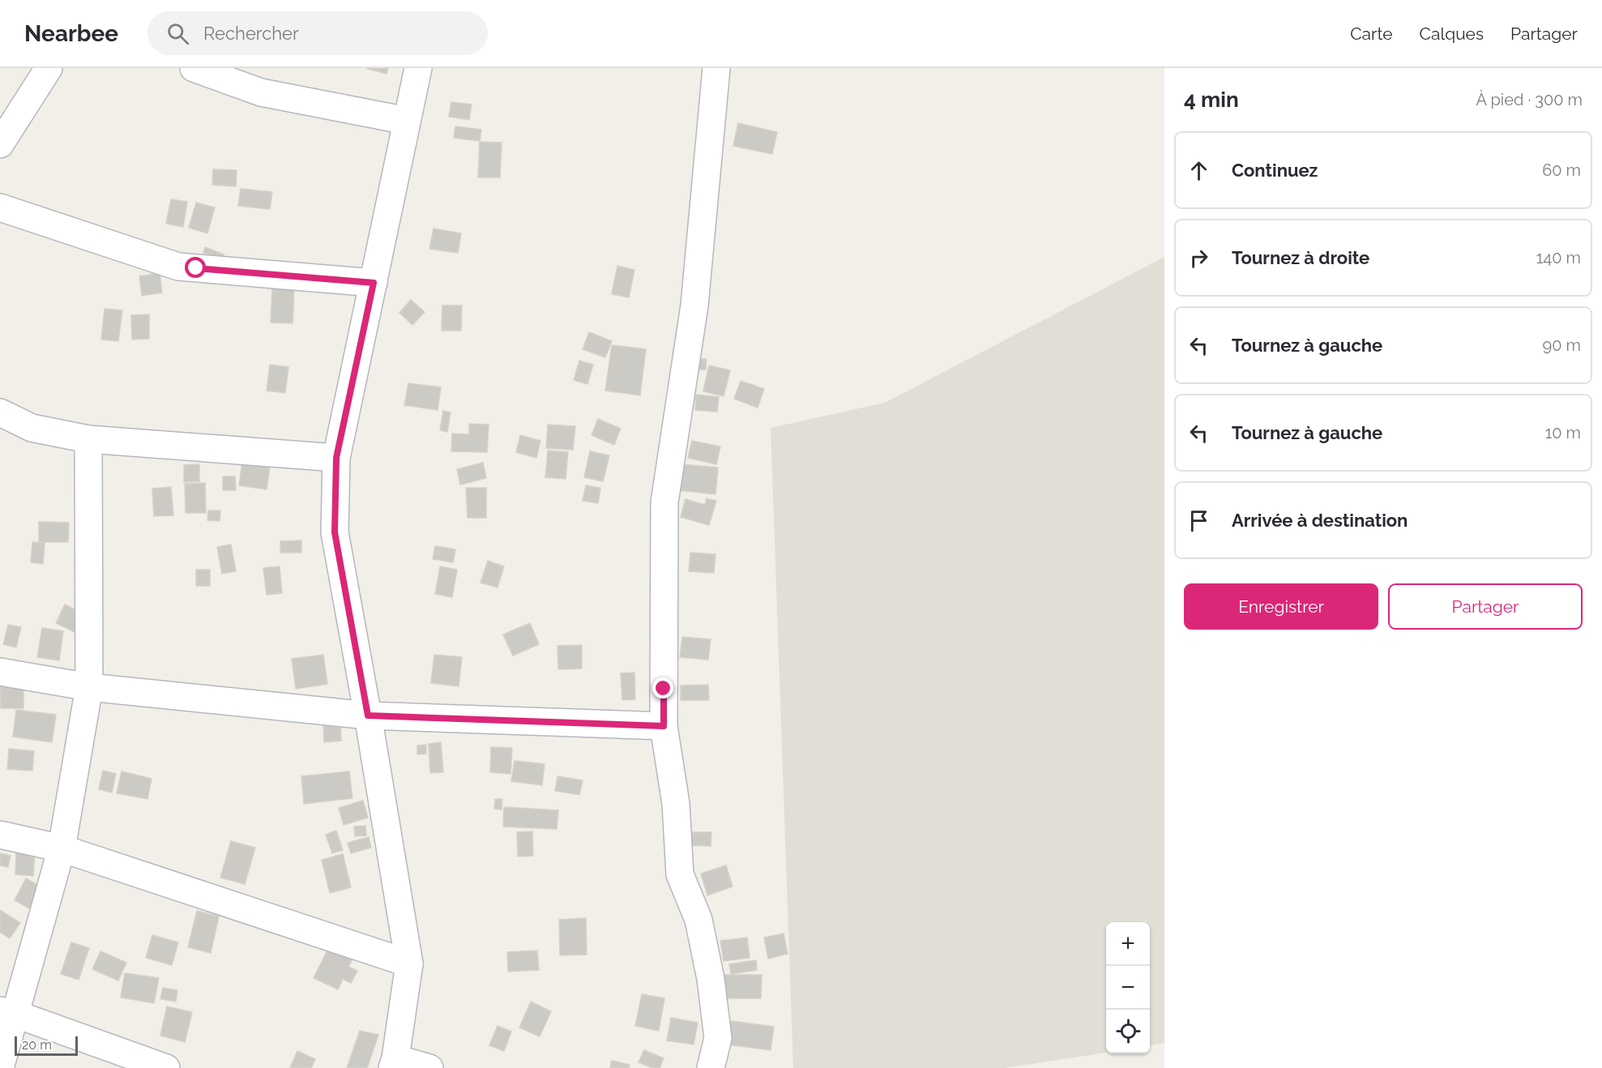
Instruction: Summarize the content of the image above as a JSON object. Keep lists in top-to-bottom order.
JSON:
{
  "scale_bar": "20 m",
  "page": {
    "header": "Nearbee",
    "search": "Rechercher",
    "nav": ["Carte", "Calques", "Partager"],
    "heading": ["4 min", "À pied · 300 m"],
    "list": [
      ["Continuez", "60 m"],
      ["Tournez à droite", "140 m"],
      ["Tournez à gauche", "90 m"],
      ["Tournez à gauche", "10 m"],
      "Arrivée à destination"
    ],
    "buttons": ["Enregistrer", "Partager"],
    "map_buttons": ["+", "−"],
    "scale": "20 m"
  }
}
